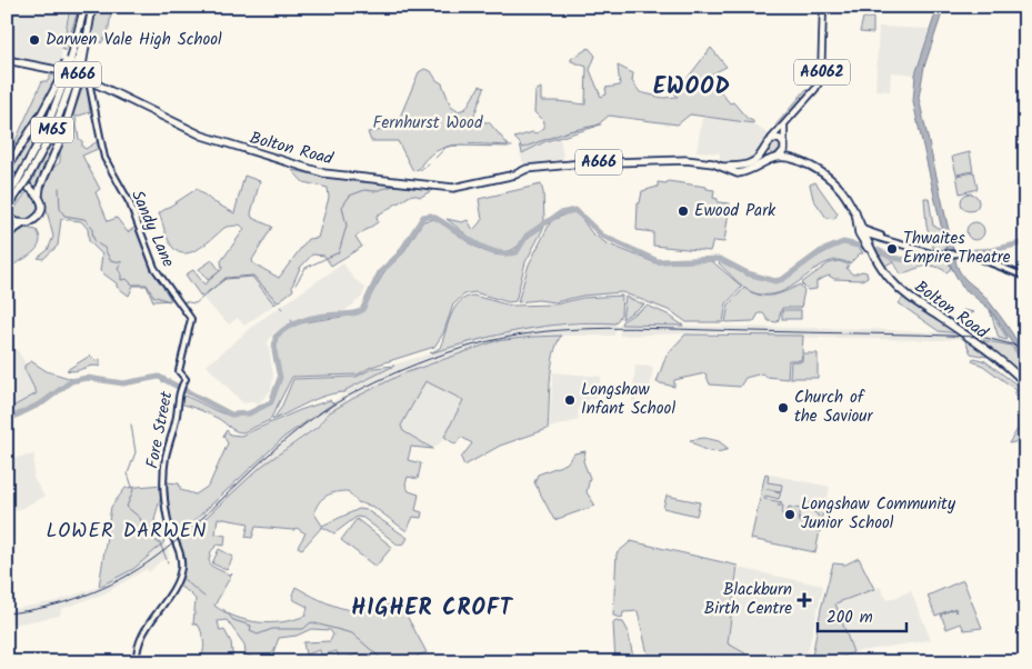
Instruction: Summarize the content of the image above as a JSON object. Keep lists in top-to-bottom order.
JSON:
{
  "streets": {
    "highway": ["A666", "M65", "Bolton Road"],
    "main road": ["A6062", "Sandy Lane", "Fore Street"]
  },
  "crossings": [
    ["A6062", "A666"],
    ["A666", "Bolton Road"],
    ["A666", "Sandy Lane"],
    ["Bolton Road", "Sandy Lane"],
    ["Sandy Lane", "Fore Street"]
  ],
  "districts": ["EWOOD", "LOWER DARWEN", "HIGHER CROFT"],
  "parks": ["Fernhurst Wood"],
  "places": {
    "other": [
      "Darwen Vale High School",
      "Ewood Park",
      "Thwaites Empire Theatre",
      "Longshaw Infant School",
      "Church of the Saviour",
      "Longshaw Community Junior School"
    ],
    "health": ["Blackburn Birth Centre"]
  },
  "scale_bar": "200 m"
}
